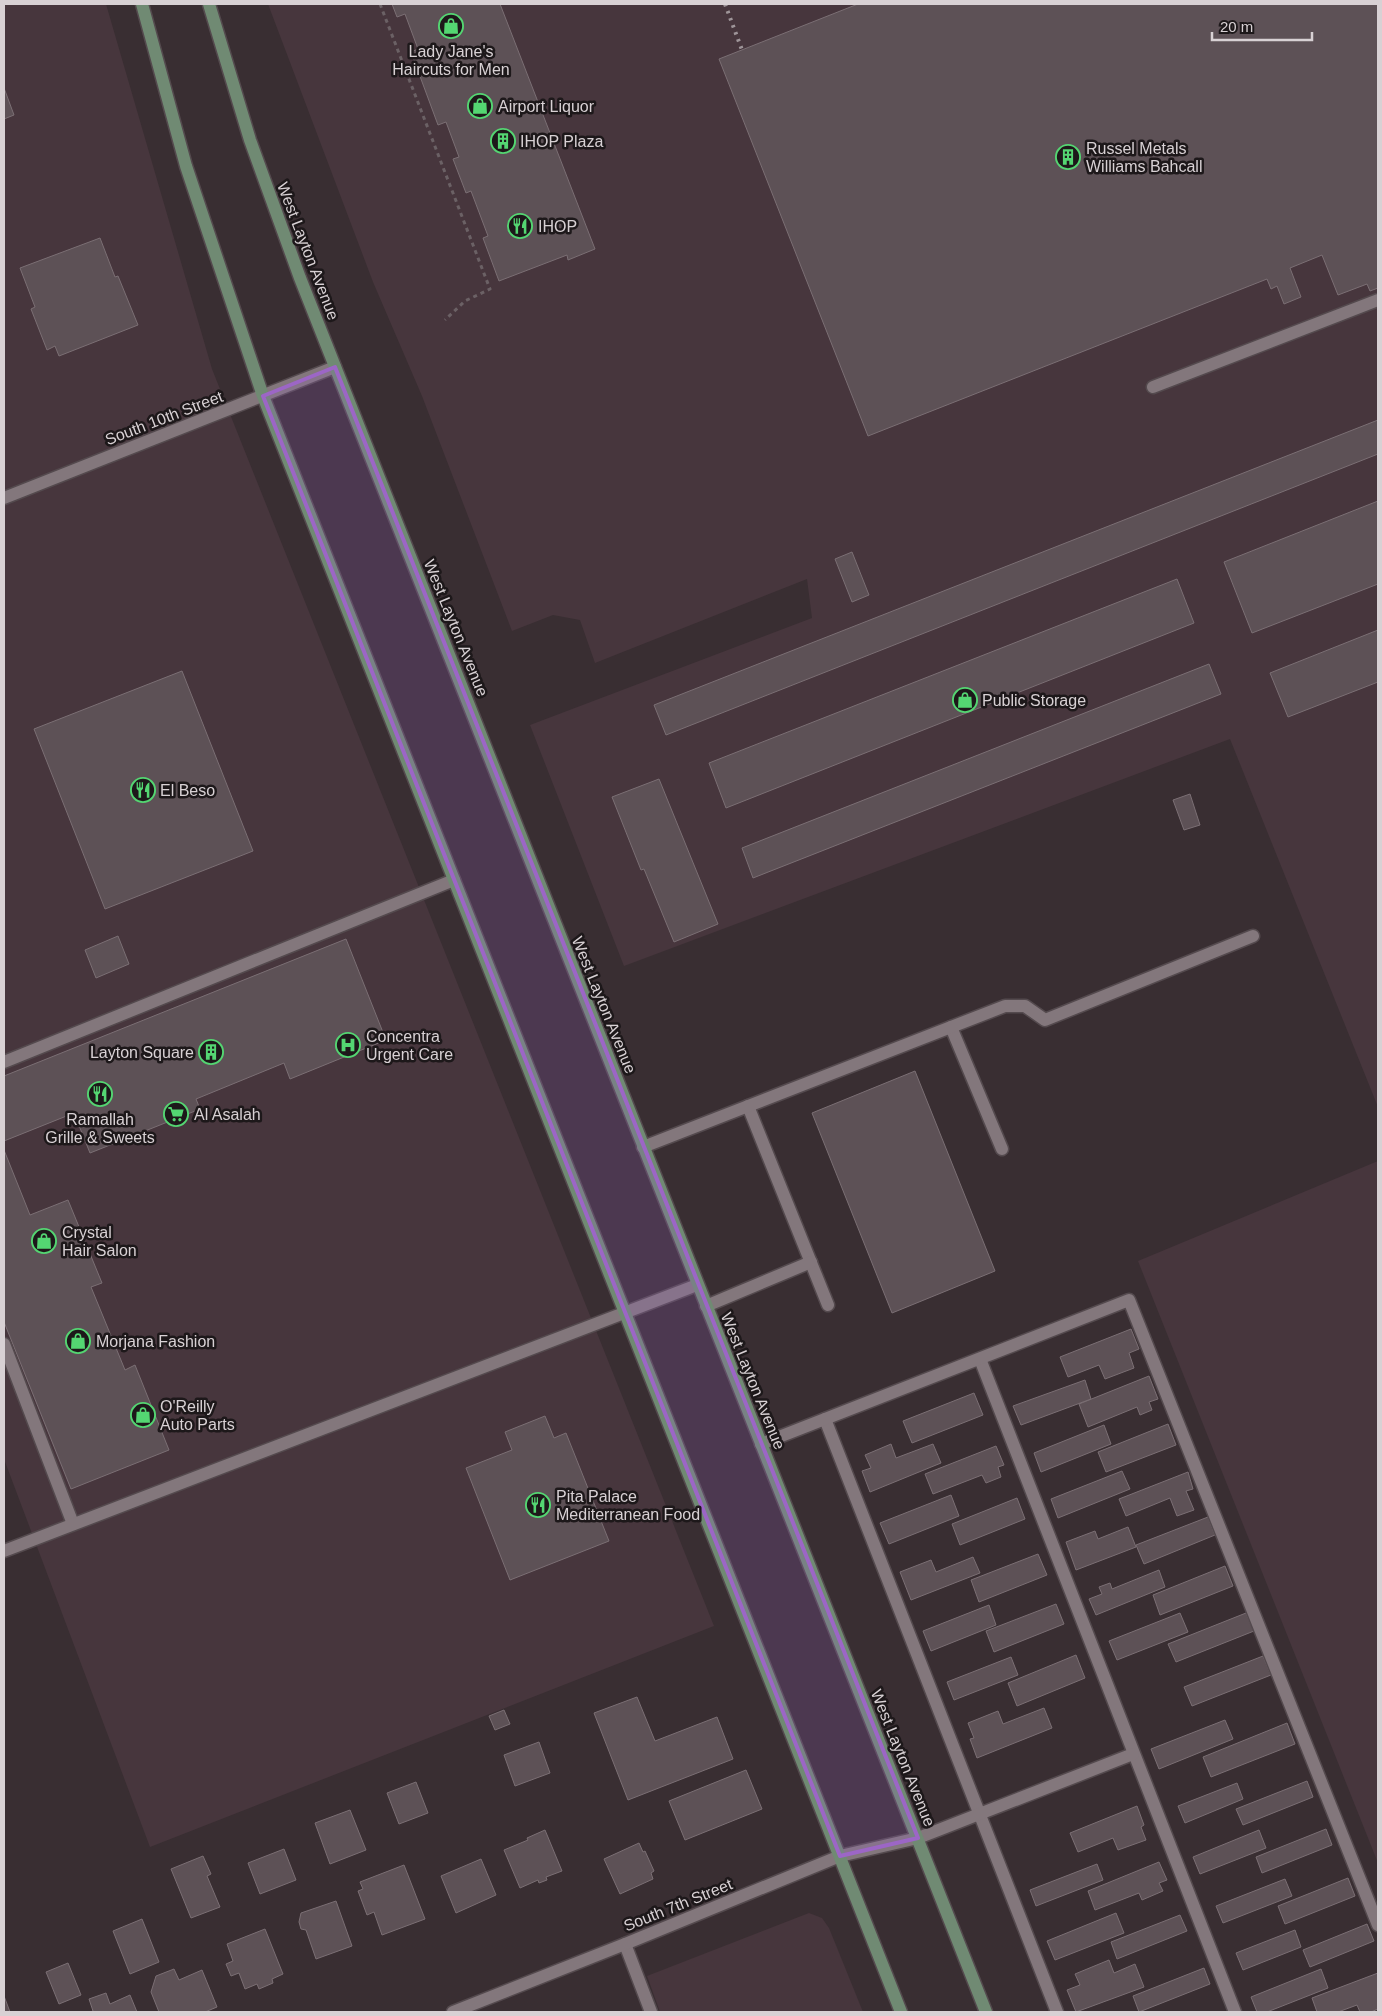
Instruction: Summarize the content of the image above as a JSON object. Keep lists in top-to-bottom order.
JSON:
{
  "streets": {
    "main road": ["West Layton Avenue"],
    "street": ["South 10th Street", "South 7th Street"]
  },
  "crossings": [
    ["West Layton Avenue", "South 10th Street"],
    ["West Layton Avenue", "South 7th Street"]
  ],
  "places": {
    "shop": [
      "Lady Jane's Haircuts for Men",
      "Airport Liquor",
      "Public Storage",
      "Crystal Hair Salon",
      "Morjana Fashion",
      "O'Reilly Auto Parts"
    ],
    "building": ["IHOP Plaza", "Russel Metals Williams Bahcall", "Layton Square"],
    "restaurant": [
      "IHOP",
      "El Beso",
      "Ramallah Grille & Sweets",
      "Pita Palace Mediterranean Food"
    ],
    "hospital": ["Concentra Urgent Care"],
    "supermarket": ["Al Asalah"]
  },
  "scale_bar": "20 m"
}
